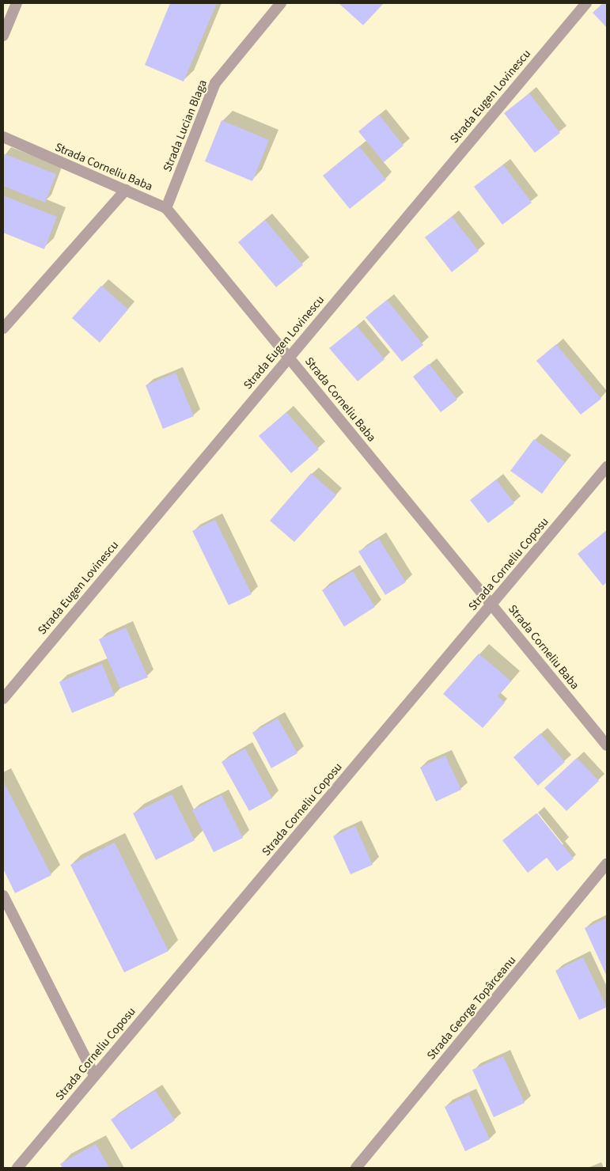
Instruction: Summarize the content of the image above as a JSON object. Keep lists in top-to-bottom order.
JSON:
{
  "streets": {
    "street": [
      "Strada Eugen Lovinescu",
      "Strada Lucian Blaga",
      "Strada Corneliu Baba",
      "Strada Corneliu Coposu",
      "Strada George Topârceanu"
    ]
  },
  "crossings": [
    ["Strada Eugen Lovinescu", "Strada Corneliu Baba"],
    ["Strada Lucian Blaga", "Strada Corneliu Baba"],
    ["Strada Corneliu Baba", "Strada Corneliu Coposu"]
  ]
}
